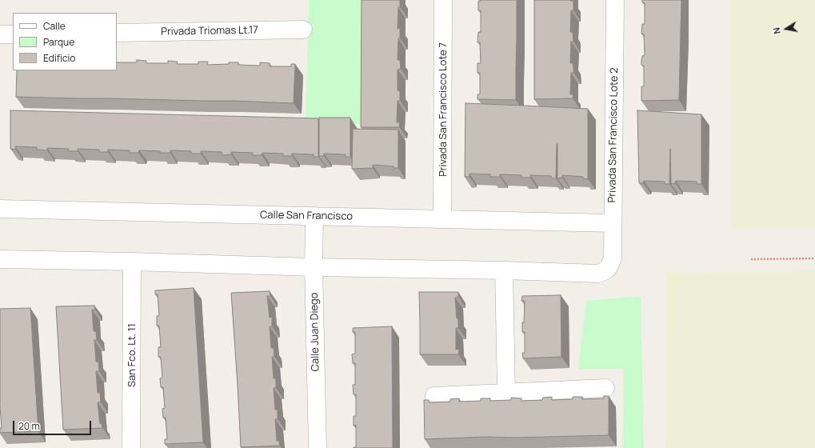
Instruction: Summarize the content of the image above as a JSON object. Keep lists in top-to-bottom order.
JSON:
{
  "streets": {
    "street": [
      "Privada Triomas Lt.17",
      "Privada San Francisco Lote 7",
      "Privada San Francisco Lote 2",
      "Calle San Francisco",
      "Calle Juan Diego",
      "San Fco. Lt. 11"
    ]
  },
  "crossings": [
    ["Privada San Francisco Lote 7", "Calle San Francisco"],
    ["Privada San Francisco Lote 2", "Calle San Francisco"],
    ["Calle San Francisco", "Calle Juan Diego"]
  ],
  "legend": ["Calle", "Parque", "Edificio"],
  "scale_bar": "20 m",
  "north": "left"
}
